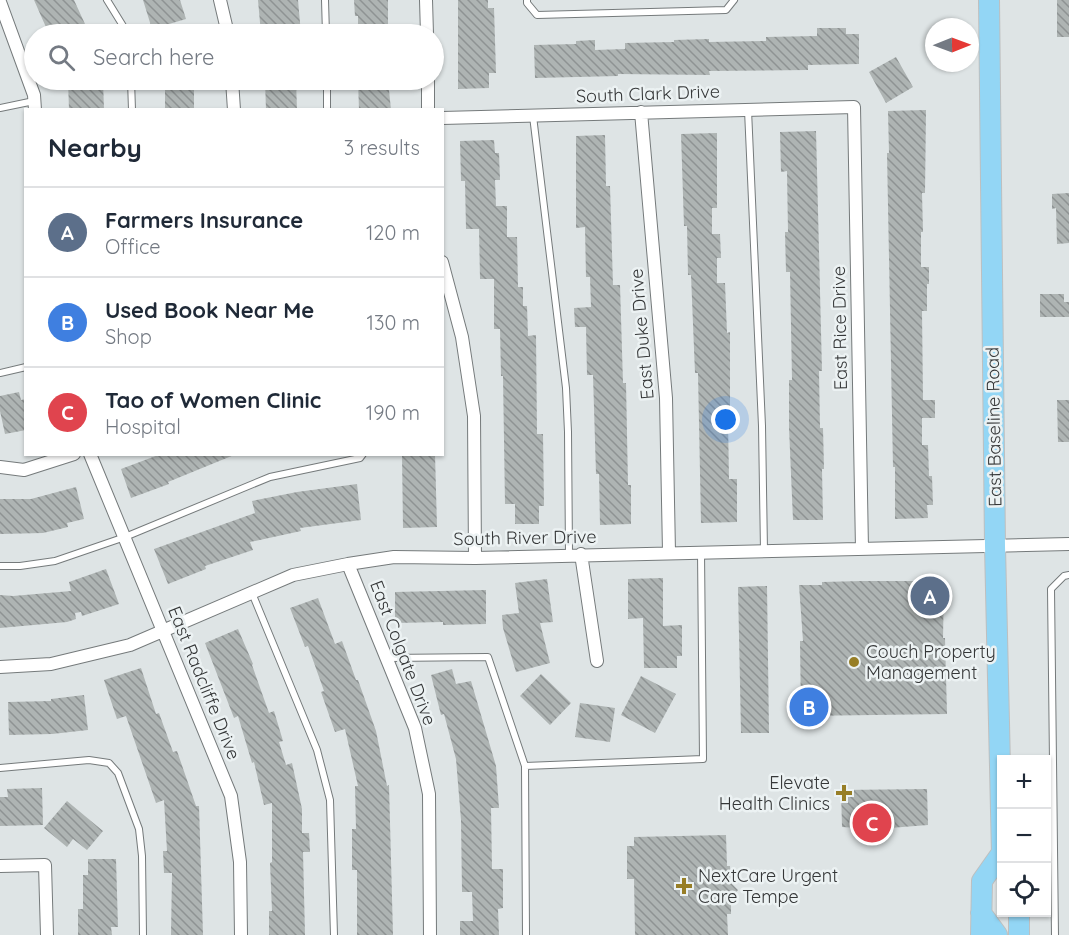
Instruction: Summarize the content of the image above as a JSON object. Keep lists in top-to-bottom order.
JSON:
{
  "streets": {
    "main road": ["East Baseline Road"],
    "street": [
      "South Clark Drive",
      "East Rice Drive",
      "East Duke Drive",
      "South River Drive",
      "East Colgate Drive",
      "East Radcliffe Drive"
    ]
  },
  "crossings": [
    ["South Clark Drive", "East Rice Drive"],
    ["South Clark Drive", "East Duke Drive"],
    ["East Rice Drive", "South River Drive"],
    ["East Duke Drive", "South River Drive"],
    ["East Baseline Road", "South River Drive"],
    ["South River Drive", "East Colgate Drive"],
    ["South River Drive", "East Radcliffe Drive"]
  ],
  "places": {
    "other": ["Couch Property Management"],
    "health": ["Elevate Health Clinics", "NextCare Urgent Care Tempe"]
  },
  "north": "right",
  "page": {
    "search": "Search here",
    "heading": ["Nearby", "3 results"],
    "list": [
      {
        "mark": "A",
        "name": "Farmers Insurance",
        "note": "Office",
        "value": "120 m"
      },
      {
        "mark": "B",
        "name": "Used Book Near Me",
        "note": "Shop",
        "value": "130 m"
      },
      {
        "mark": "C",
        "name": "Tao of Women Clinic",
        "note": "Hospital",
        "value": "190 m"
      }
    ],
    "pins": ["A", "B", "C"],
    "map_buttons": ["+", "−"]
  }
}
